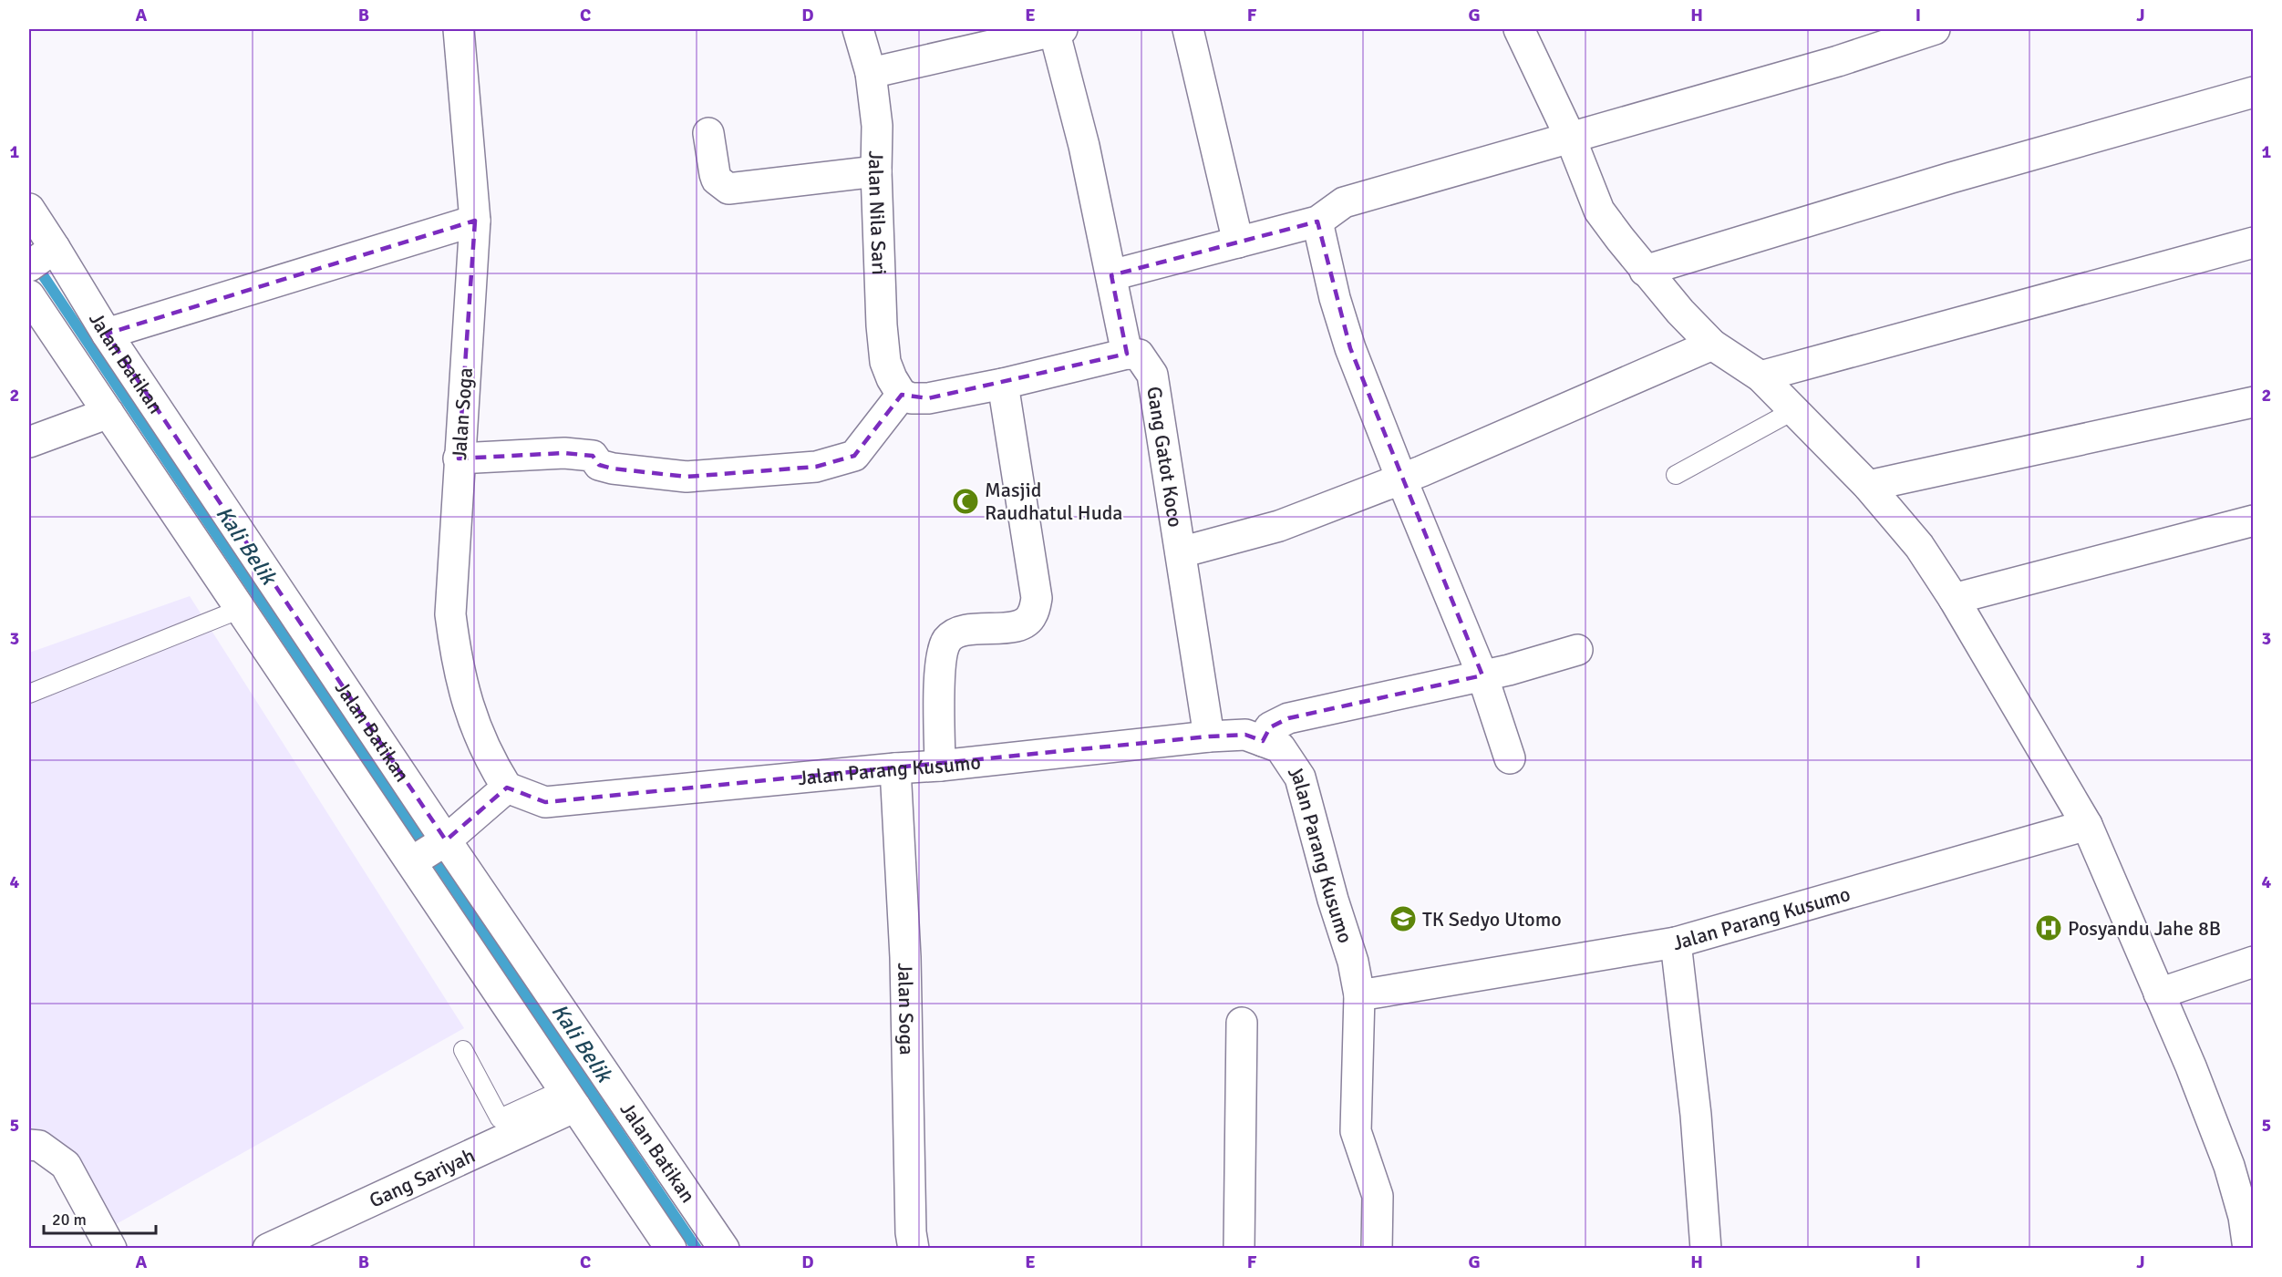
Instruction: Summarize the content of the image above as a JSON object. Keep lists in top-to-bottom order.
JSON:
{
  "streets": {
    "street": [
      "Jalan Nila Sari",
      "Jalan Batikan",
      "Jalan Soga",
      "Gang Gatot Koco",
      "Jalan Parang Kusumo",
      "Gang Sariyah"
    ]
  },
  "crossings": [
    ["Jalan Batikan", "Gang Sariyah"],
    ["Jalan Soga", "Jalan Parang Kusumo"],
    ["Gang Gatot Koco", "Jalan Parang Kusumo"]
  ],
  "water": ["Kali Belik"],
  "places": {
    "mosque": ["Masjid Raudhatul Huda"],
    "school or university": ["TK Sedyo Utomo"],
    "hospital": ["Posyandu Jahe 8B"]
  },
  "scale_bar": "20 m",
  "grid": {
    "columns": [
      "A",
      "B",
      "C",
      "D",
      "E",
      "F",
      "G",
      "H",
      "I",
      "J"
    ],
    "rows": [
      "1",
      "2",
      "3",
      "4",
      "5"
    ]
  }
}
